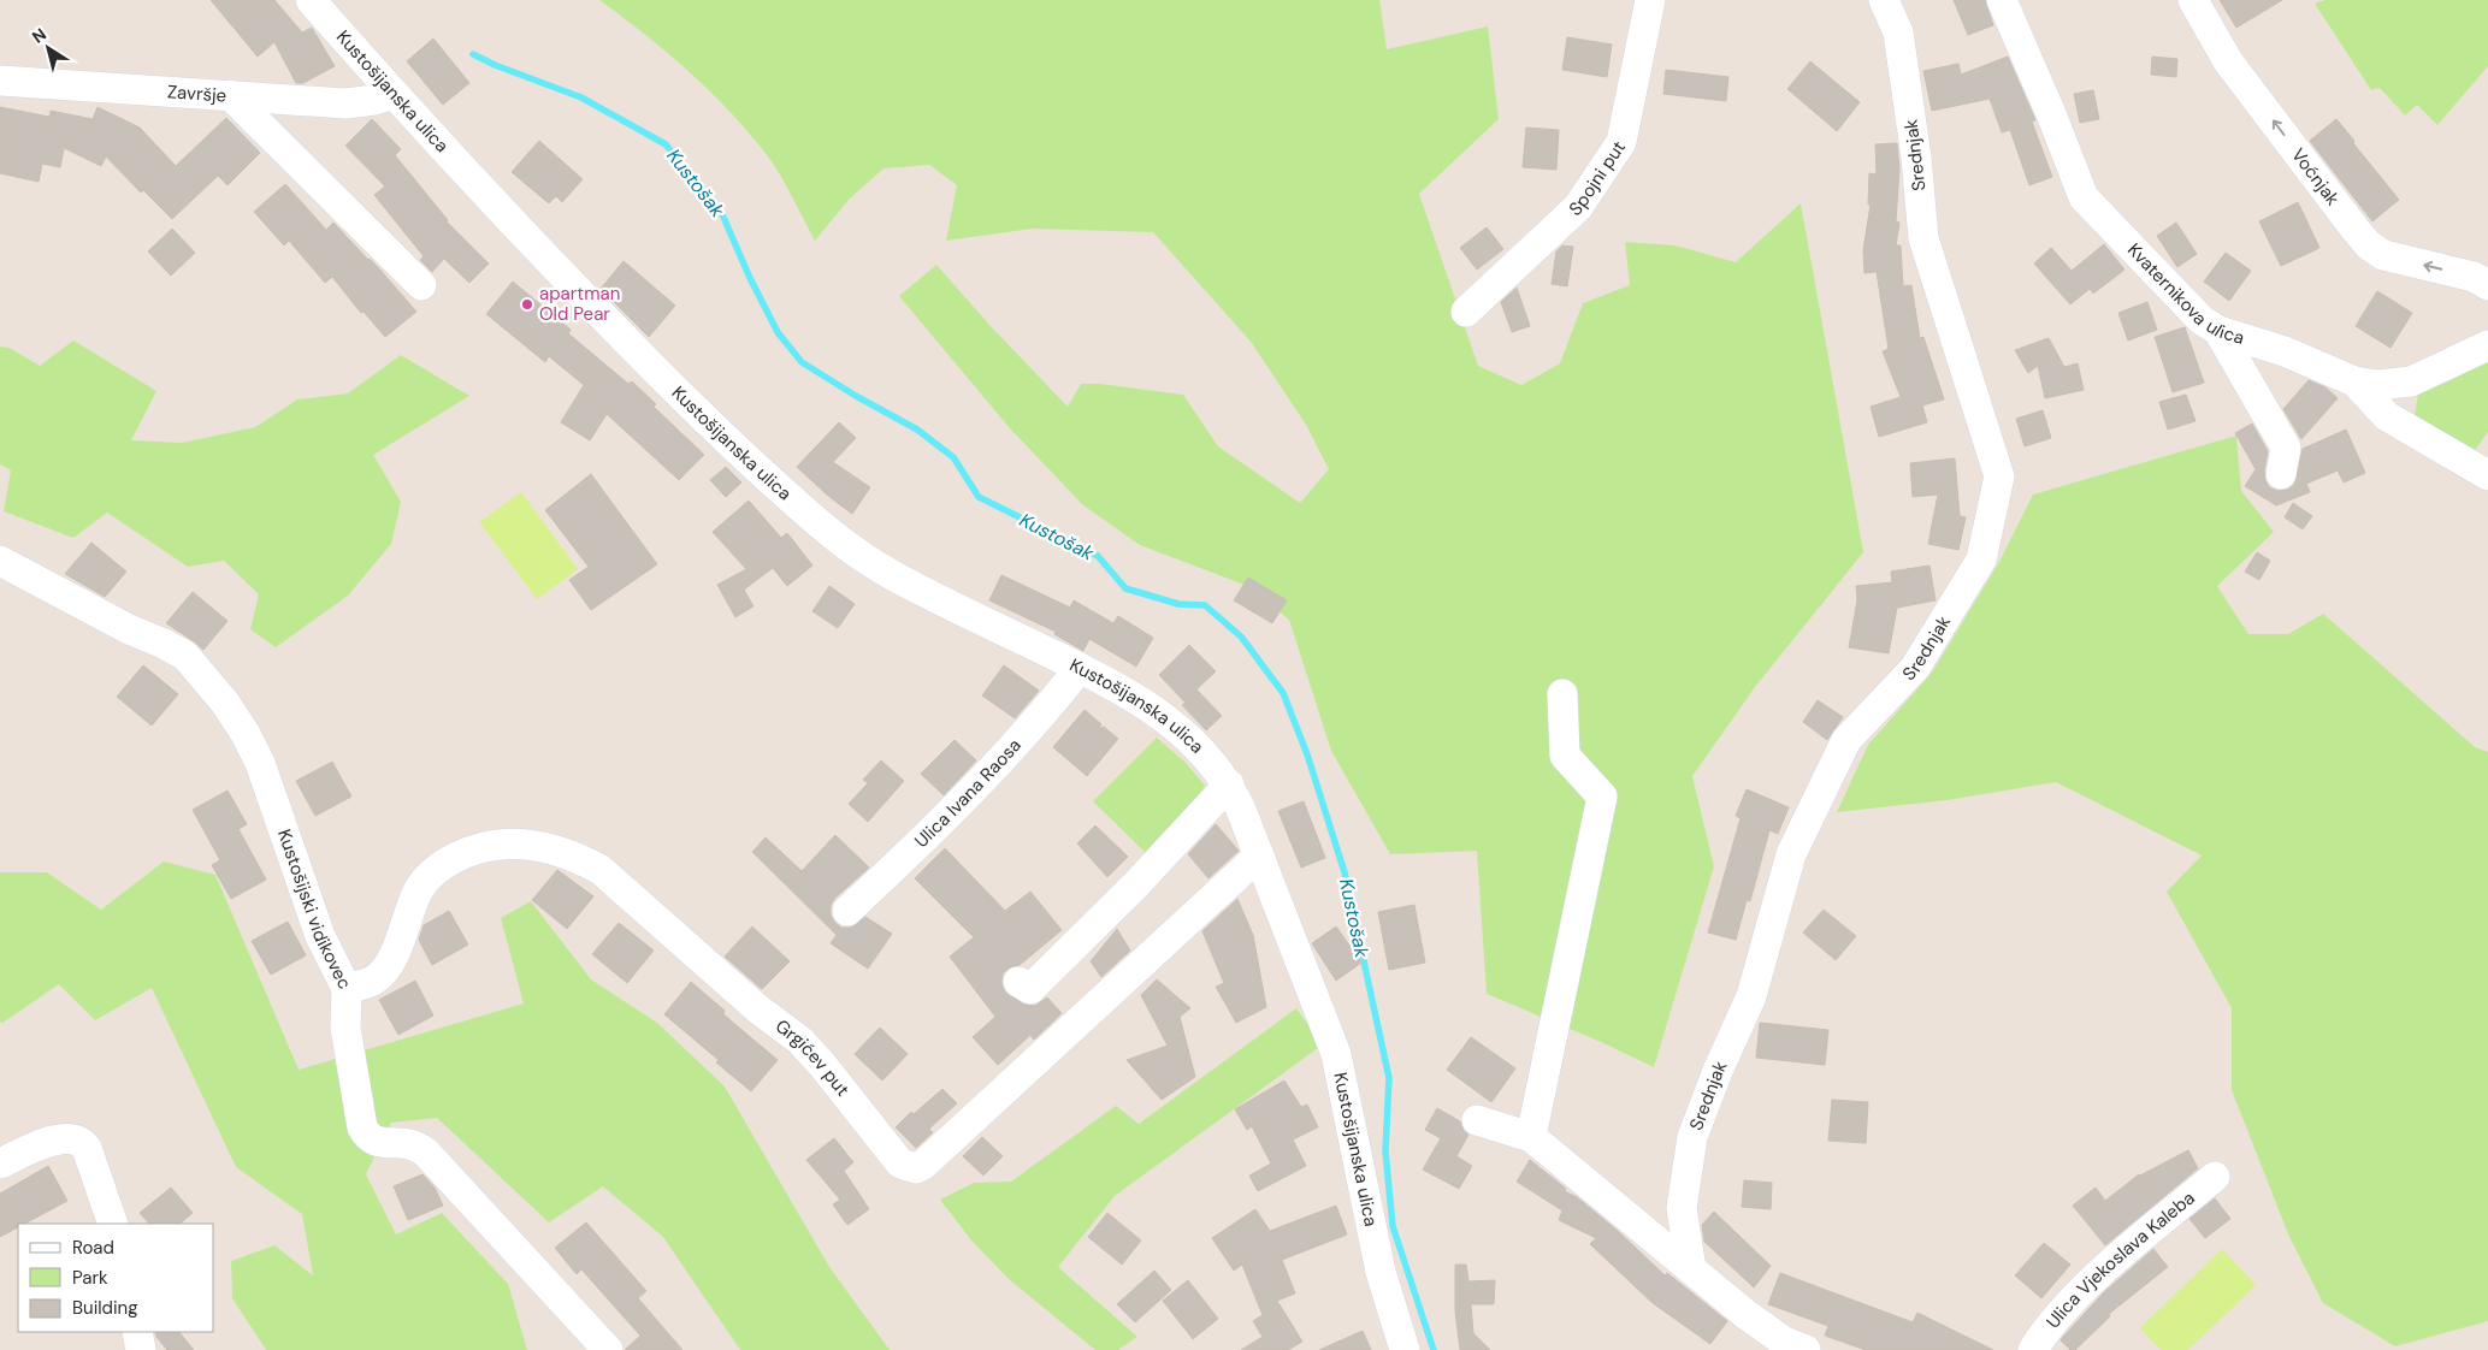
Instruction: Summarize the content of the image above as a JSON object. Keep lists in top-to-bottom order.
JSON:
{
  "streets": {
    "street": [
      "Kustošijanska ulica",
      "Završje",
      "Srednjak",
      "Spojni put",
      "Voćnjak",
      "Kvaternikova ulica",
      "Ulica Ivana Raosa",
      "Kustošijski vidikovec",
      "Grgićev put",
      "Ulica Vjekoslava Kaleba"
    ]
  },
  "crossings": [
    ["Kustošijanska ulica", "Završje"],
    ["Kustošijanska ulica", "Ulica Ivana Raosa"],
    ["Kustošijanska ulica", "Grgićev put"],
    ["Kustošijski vidikovec", "Grgićev put"]
  ],
  "one_way": ["Voćnjak"],
  "water": ["Kustošak"],
  "places": ["apartman Old Pear"],
  "legend": ["Road", "Park", "Building"],
  "north": "top left"
}
